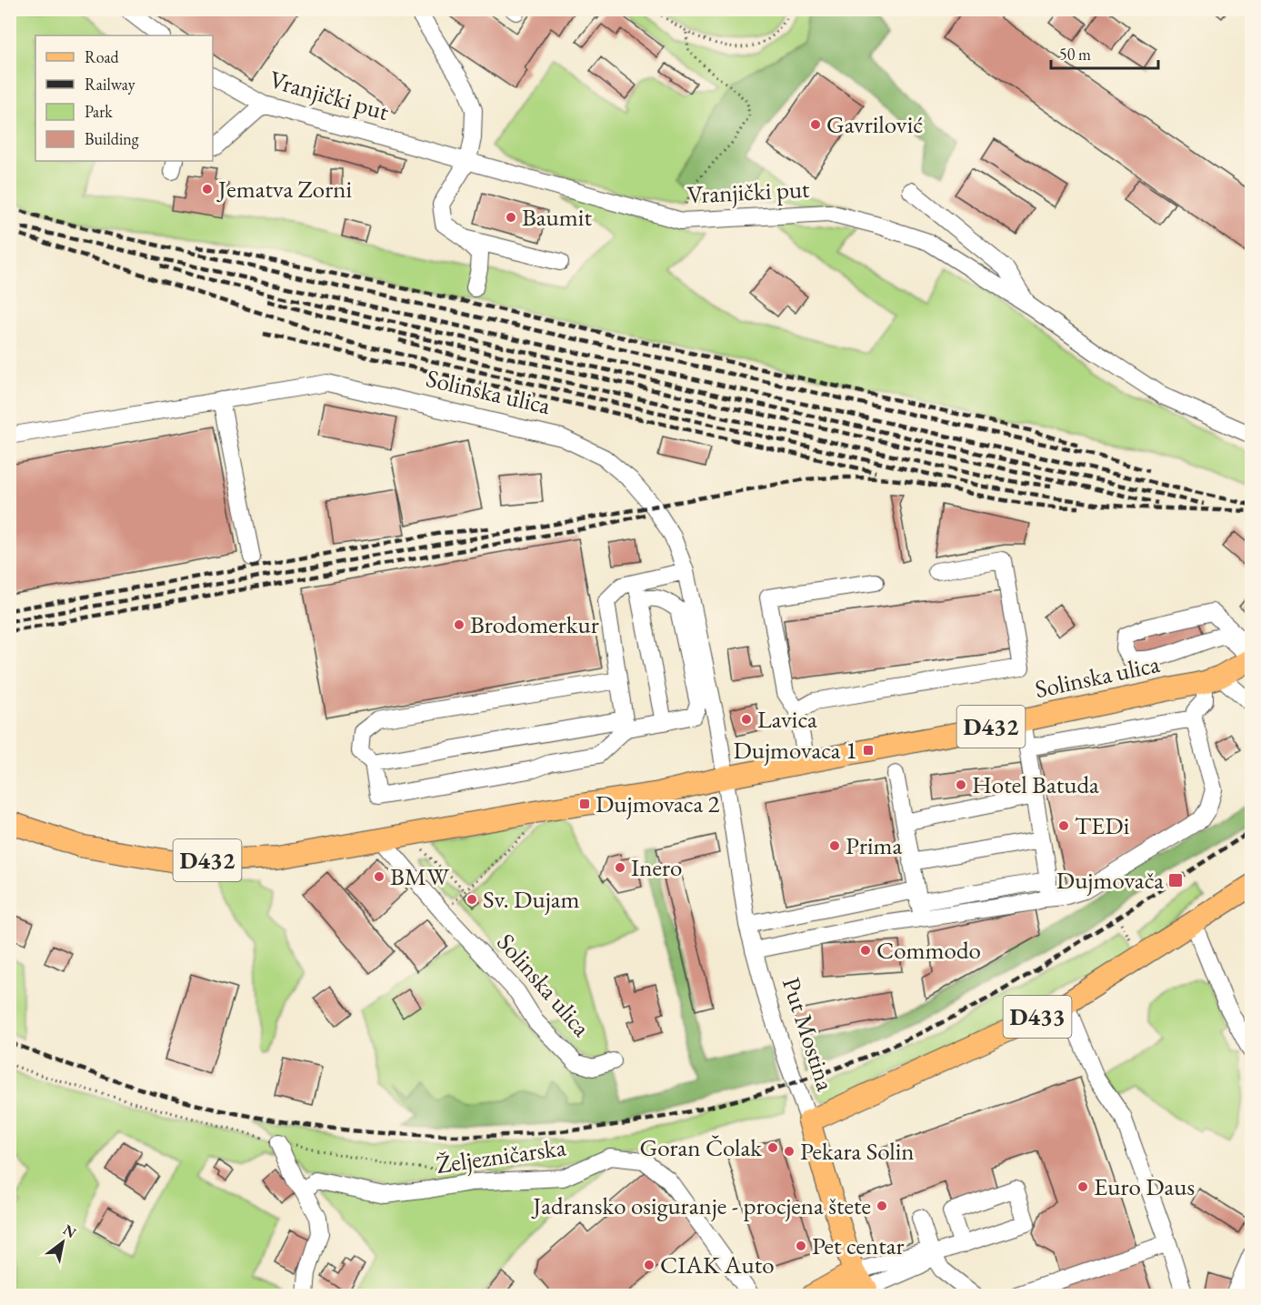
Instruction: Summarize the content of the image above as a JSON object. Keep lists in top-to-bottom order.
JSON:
{
  "streets": {
    "main road": [
      "Solinska ulica",
      "D432",
      "D433",
      "Put Mostina"
    ],
    "street": ["Vranjički put", "Željezničarska"]
  },
  "crossings": [
    ["Solinska ulica", "Put Mostina"],
    ["D433", "Put Mostina"]
  ],
  "places": {
    "other": [
      "Gavrilović",
      "Jematva Zorni",
      "Baumit",
      "Brodomerkur",
      "Lavica",
      "Hotel Batuda",
      "TEDi",
      "Prima",
      "Inero",
      "BMW",
      "Sv. Dujam",
      "Commodo",
      "Goran Čolak",
      "Pekara Solin",
      "Euro Daus",
      "Jadransko osiguranje - procjena štete",
      "Pet centar",
      "CIAK Auto"
    ],
    "transit": ["Dujmovaca 1", "Dujmovaca 2", "Dujmovača"]
  },
  "legend": [
    "Road",
    "Railway",
    "Park",
    "Building"
  ],
  "scale_bar": "50 m",
  "north": "top right"
}
